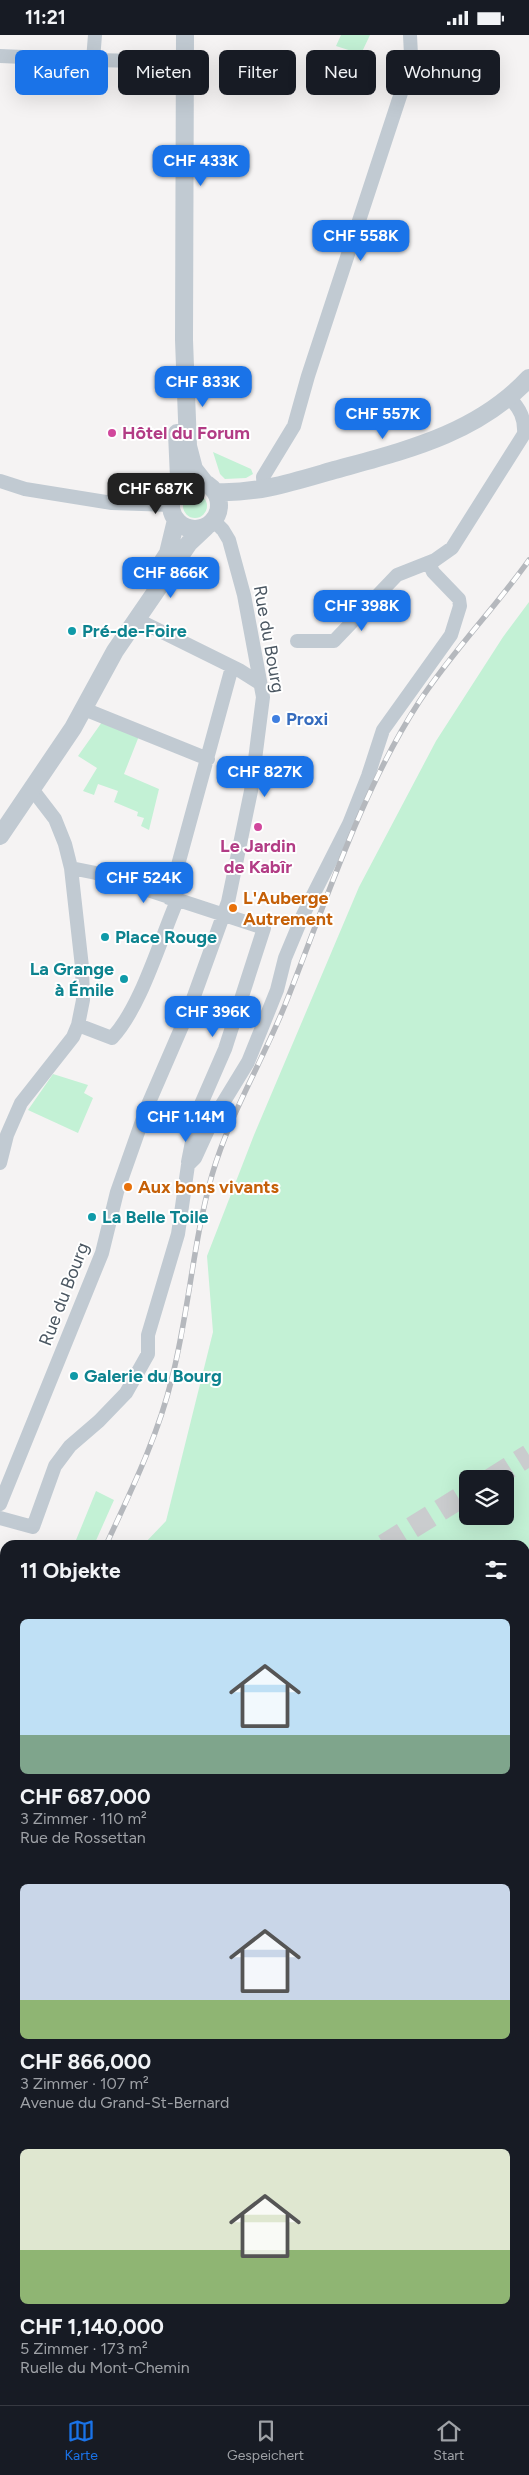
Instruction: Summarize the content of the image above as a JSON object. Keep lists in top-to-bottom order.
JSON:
{
  "streets": {
    "street": ["Rue du Bourg"]
  },
  "places": [
    "Hôtel du Forum",
    "Pré-de-Foire",
    "Proxi",
    "Le Jardin de Kabîr",
    "L'Auberge Autrement",
    "Place Rouge",
    "La Grange à Émile",
    "Aux bons vivants",
    "La Belle Toile",
    "Galerie du Bourg"
  ],
  "page": {
    "status": "11:21",
    "chip": [
      "Kaufen",
      "Mieten",
      "Filter",
      "Neu",
      "Wohnung"
    ],
    "price": [
      "CHF 433K",
      "CHF 558K",
      "CHF 833K",
      "CHF 557K",
      "CHF 687K",
      "CHF 866K",
      "CHF 398K",
      "CHF 827K",
      "CHF 524K",
      "CHF 396K",
      "CHF 1.14M"
    ],
    "heading": "11 Objekte",
    "list": [
      {
        "name": "CHF 687,000",
        "note": "3 Zimmer · 110 m² · Rue de Rossettan"
      },
      {
        "name": "CHF 866,000",
        "note": "3 Zimmer · 107 m² · Avenue du Grand-St-Bernard"
      },
      {
        "name": "CHF 1,140,000",
        "note": "5 Zimmer · 173 m² · Ruelle du Mont-Chemin"
      }
    ],
    "tabs": ["Karte", "Gespeichert", "Start"]
  }
}
